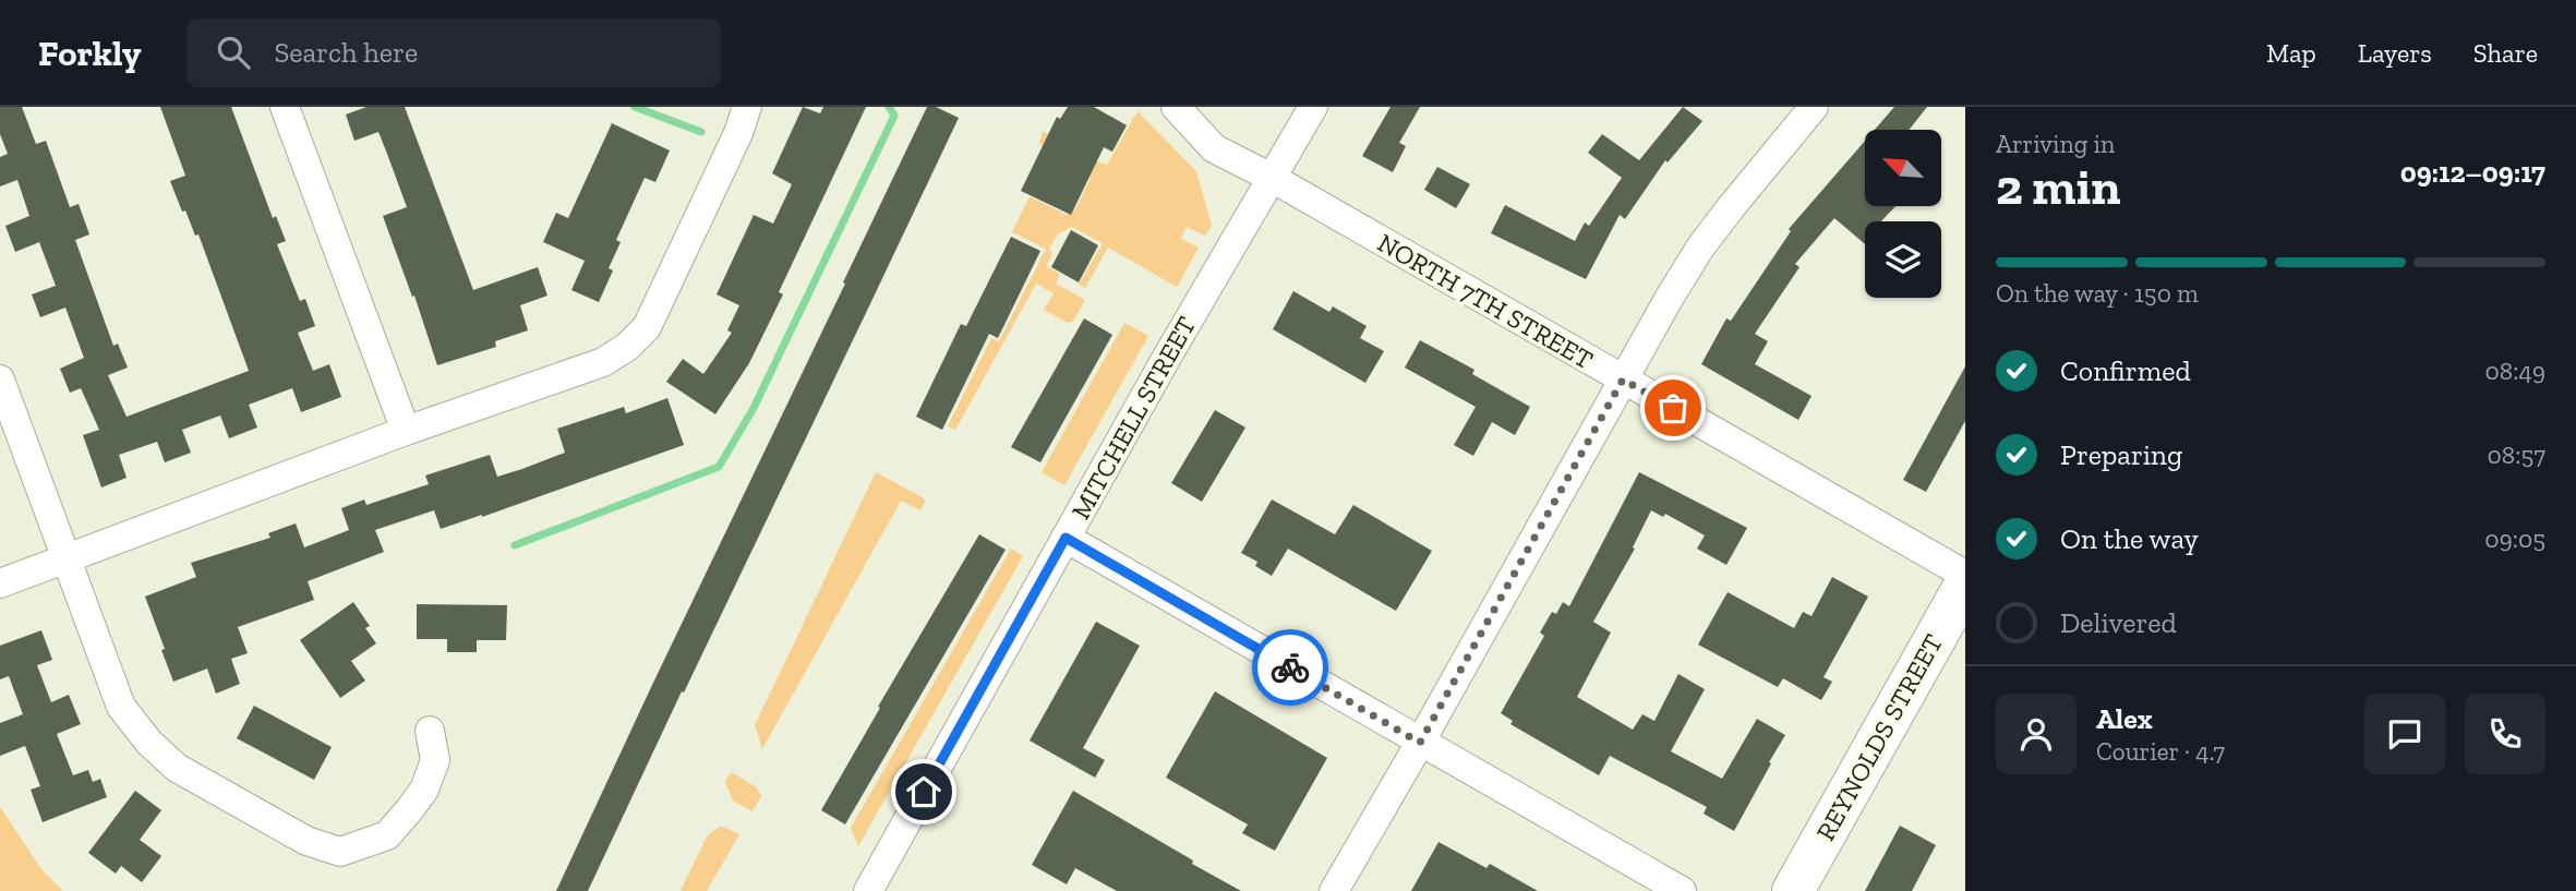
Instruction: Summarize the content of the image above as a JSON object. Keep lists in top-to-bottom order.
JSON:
{
  "streets": {
    "main road": ["REYNOLDS STREET"],
    "street": ["NORTH 7TH STREET", "MITCHELL STREET"]
  },
  "crossings": [
    ["NORTH 7TH STREET", "MITCHELL STREET"]
  ],
  "north": "top left",
  "page": {
    "header": "Forkly",
    "search": "Search here",
    "nav": ["Map", "Layers", "Share"],
    "heading": ["2 min", "Arriving in", "09:12–09:17"],
    "panel": ["Alex", "Courier · 4.7"],
    "bar": "On the way · 150 m",
    "list": [
      ["Confirmed", "08:49"],
      ["Preparing", "08:57"],
      ["On the way", "09:05"],
      "Delivered"
    ]
  }
}
